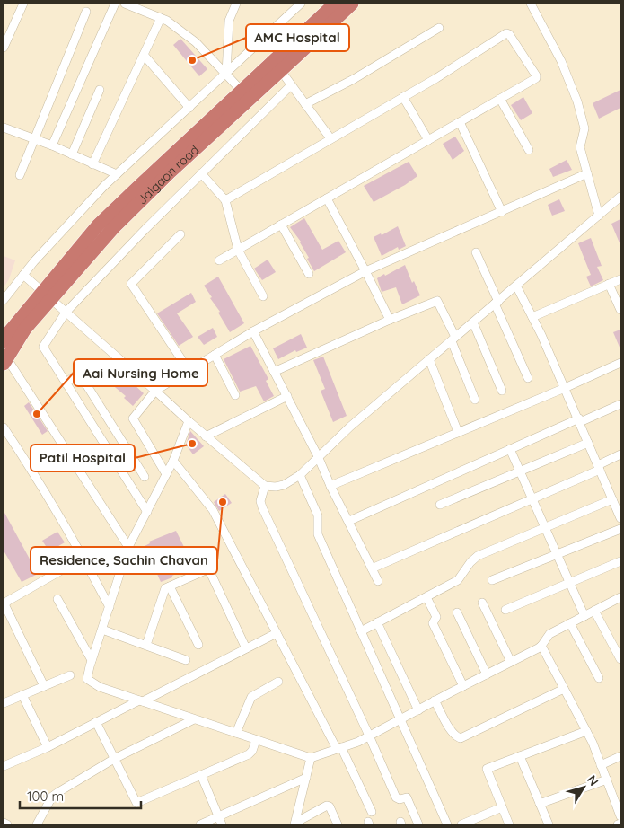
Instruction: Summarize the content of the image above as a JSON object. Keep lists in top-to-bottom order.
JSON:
{
  "streets": {
    "highway": ["Jalgaon road"]
  },
  "places": [
    "AMC Hospital",
    "Aai Nursing Home",
    "Patil Hospital",
    "Residence, Sachin Chavan"
  ],
  "scale_bar": "100 m",
  "north": "top right"
}
